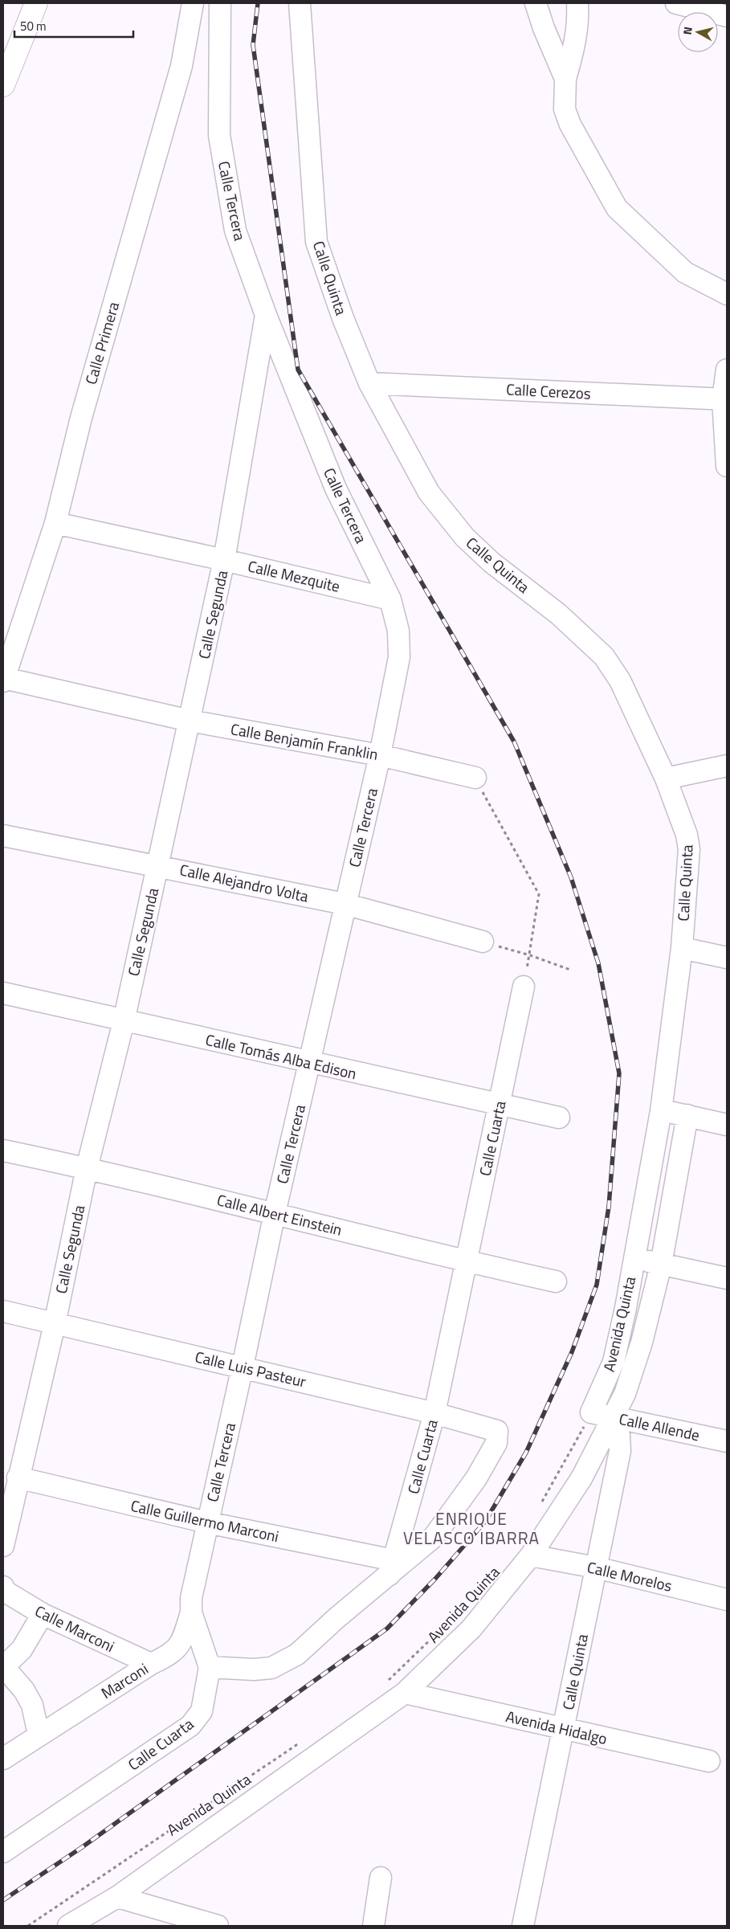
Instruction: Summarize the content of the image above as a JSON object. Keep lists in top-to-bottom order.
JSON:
{
  "streets": {
    "street": [
      "Calle Tercera",
      "Calle Quinta",
      "Calle Primera",
      "Calle Cerezos",
      "Calle Mezquite",
      "Calle Segunda",
      "Calle Benjamín Franklin",
      "Calle Alejandro Volta",
      "Calle Tomás Alba Edison",
      "Calle Cuarta",
      "Calle Albert Einstein",
      "Avenida Quinta",
      "Calle Luis Pasteur",
      "Calle Allende",
      "Calle Guillermo Marconi",
      "Calle Morelos",
      "Calle Marconi",
      "Marconi",
      "Avenida Hidalgo"
    ]
  },
  "crossings": [
    ["Calle Tercera", "Calle Mezquite"],
    ["Calle Tercera", "Calle Segunda"],
    ["Calle Tercera", "Calle Benjamín Franklin"],
    ["Calle Tercera", "Calle Alejandro Volta"],
    ["Calle Tercera", "Calle Tomás Alba Edison"],
    ["Calle Tercera", "Calle Cuarta"],
    ["Calle Tercera", "Calle Albert Einstein"],
    ["Calle Tercera", "Calle Luis Pasteur"],
    ["Calle Tercera", "Calle Guillermo Marconi"],
    ["Calle Tercera", "Marconi"],
    ["Calle Quinta", "Calle Cerezos"],
    ["Calle Quinta", "Avenida Quinta"],
    ["Calle Quinta", "Calle Allende"],
    ["Calle Quinta", "Calle Morelos"],
    ["Calle Quinta", "Avenida Hidalgo"],
    ["Calle Primera", "Calle Mezquite"],
    ["Calle Primera", "Calle Benjamín Franklin"],
    ["Calle Mezquite", "Calle Segunda"],
    ["Calle Segunda", "Calle Benjamín Franklin"],
    ["Calle Segunda", "Calle Alejandro Volta"],
    ["Calle Segunda", "Calle Tomás Alba Edison"],
    ["Calle Segunda", "Calle Albert Einstein"],
    ["Calle Segunda", "Calle Luis Pasteur"],
    ["Calle Segunda", "Calle Guillermo Marconi"],
    ["Calle Tomás Alba Edison", "Calle Cuarta"],
    ["Calle Cuarta", "Calle Albert Einstein"],
    ["Calle Cuarta", "Calle Luis Pasteur"],
    ["Calle Cuarta", "Calle Guillermo Marconi"],
    ["Avenida Quinta", "Calle Allende"],
    ["Avenida Quinta", "Calle Morelos"],
    ["Avenida Quinta", "Avenida Hidalgo"],
    ["Calle Luis Pasteur", "Calle Guillermo Marconi"],
    ["Calle Marconi", "Marconi"]
  ],
  "districts": ["ENRIQUE VELASCO IBARRA"],
  "scale_bar": "50 m",
  "north": "left"
}
